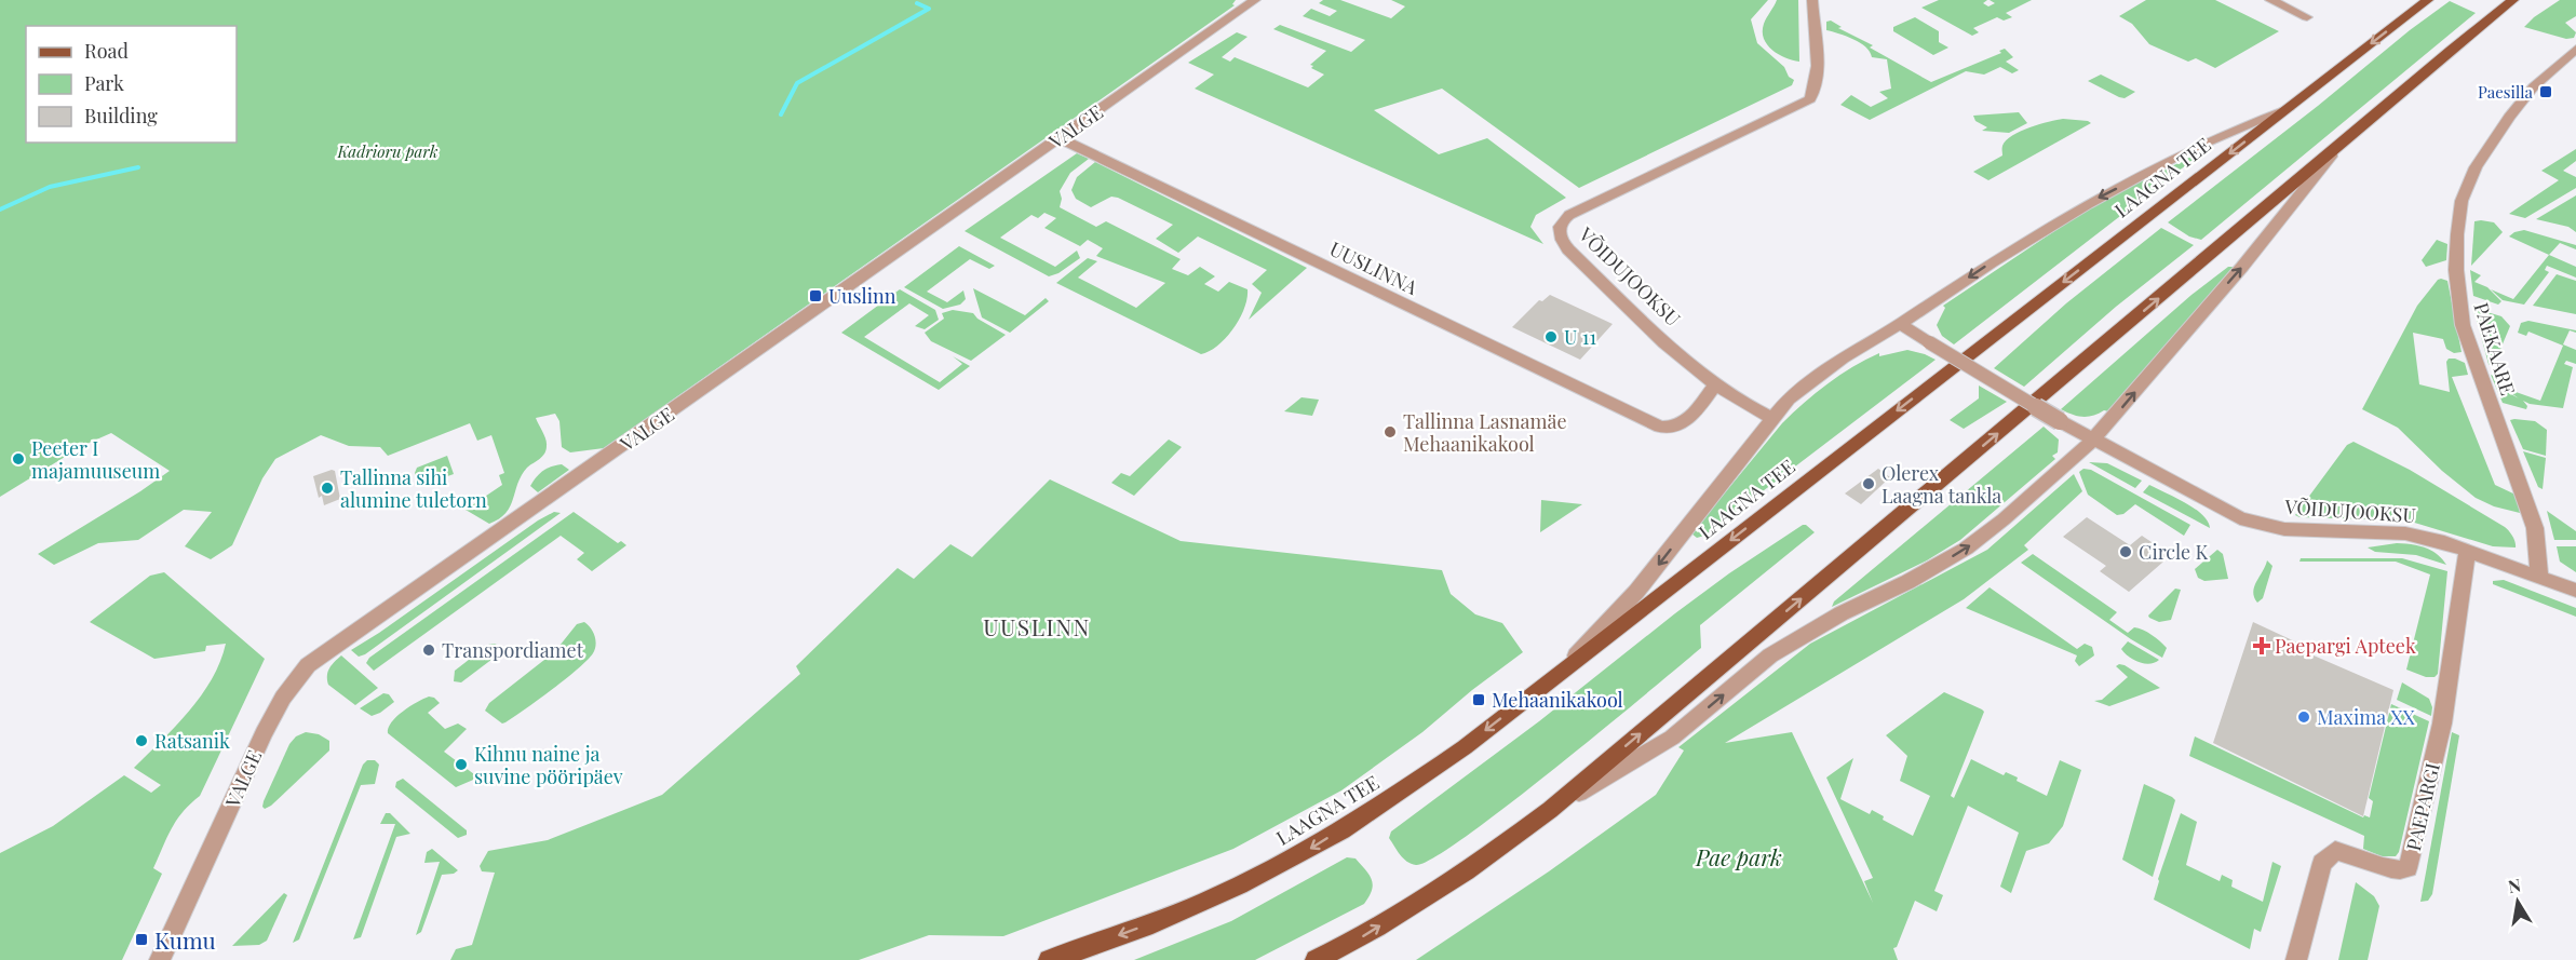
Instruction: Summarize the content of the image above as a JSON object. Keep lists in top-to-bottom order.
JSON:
{
  "streets": {
    "main road": ["LAAGNA TEE"],
    "street": [
      "VALGE",
      "UUSLINNA",
      "VÕIDUJOOKSU",
      "PAEKAARE",
      "PAEPARGI"
    ]
  },
  "crossings": [
    ["VALGE", "UUSLINNA"],
    ["UUSLINNA", "VÕIDUJOOKSU"],
    ["VÕIDUJOOKSU", "PAEKAARE"],
    ["VÕIDUJOOKSU", "PAEPARGI"]
  ],
  "districts": ["UUSLINN"],
  "parks": ["Kadrioru park", "Pae park"],
  "places": {
    "transit": [
      "Paesilla",
      "Uuslinn",
      "Mehaanikakool",
      "Kumu"
    ],
    "other": [
      "U 11",
      "Tallinna Lasnamäe Mehaanikakool",
      "Peeter I majamuuseum",
      "Olerex Laagna tankla",
      "Tallinna sihi alumine tuletorn",
      "Circle K",
      "Transpordiamet",
      "Maxima XX",
      "Ratsanik",
      "Kihnu naine ja suvine pööripäev"
    ],
    "health": ["Paepargi Apteek"]
  },
  "legend": ["Road", "Park", "Building"],
  "north": "top"
}
